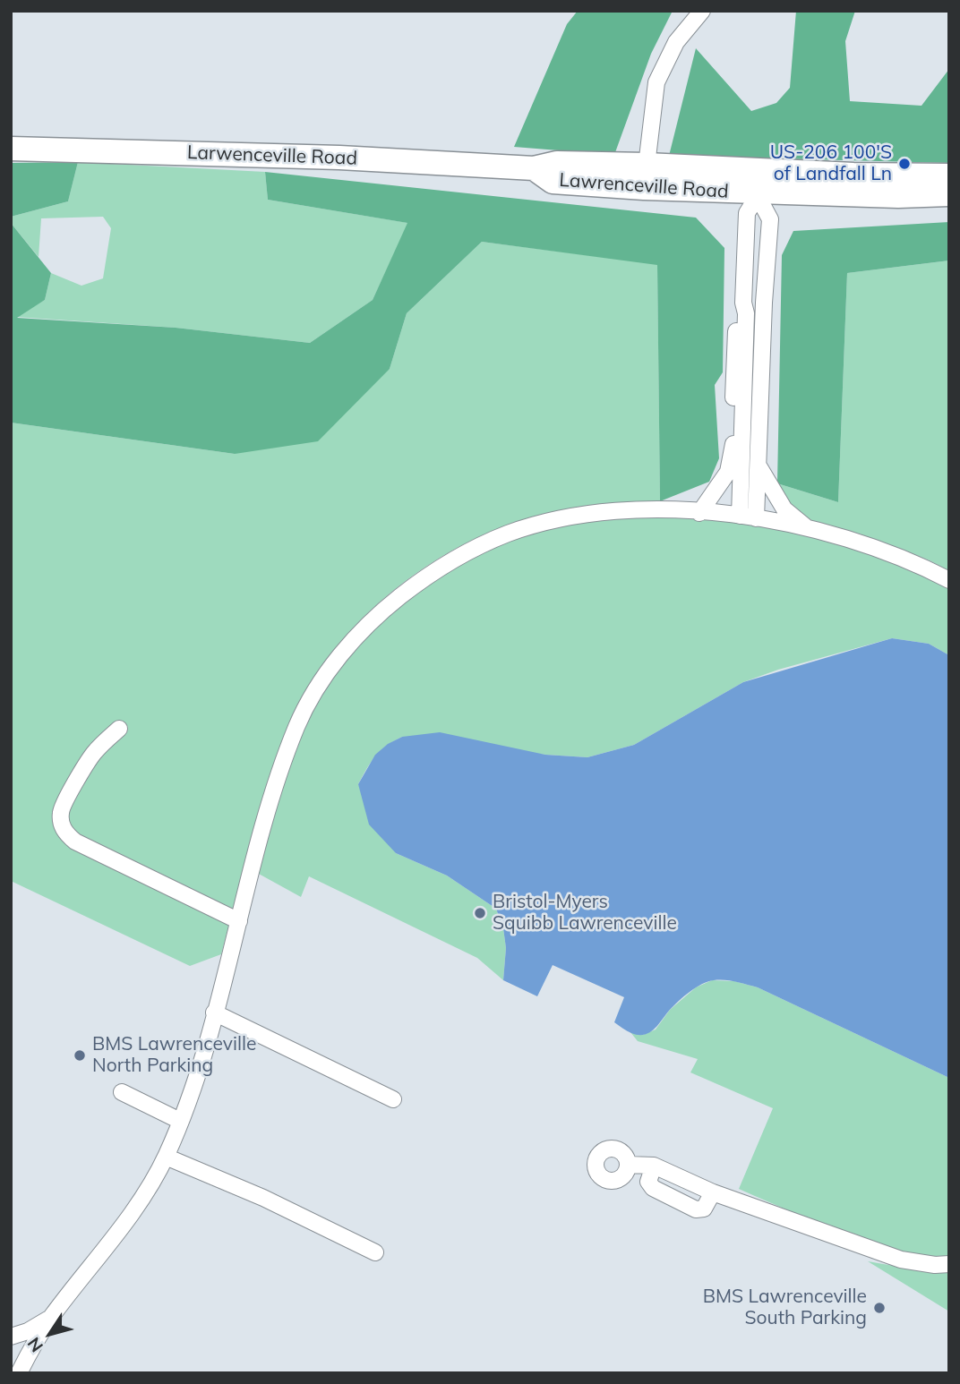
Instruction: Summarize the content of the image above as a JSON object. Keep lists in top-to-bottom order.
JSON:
{
  "streets": {
    "highway": ["Larwenceville Road", "Lawrenceville Road"]
  },
  "crossings": [
    ["Larwenceville Road", "Lawrenceville Road"]
  ],
  "places": [
    "US-206 100'S of Landfall Ln",
    "Bristol-Myers Squibb Lawrenceville",
    "BMS Lawrenceville North Parking",
    "BMS Lawrenceville South Parking"
  ],
  "north": "bottom left"
}
